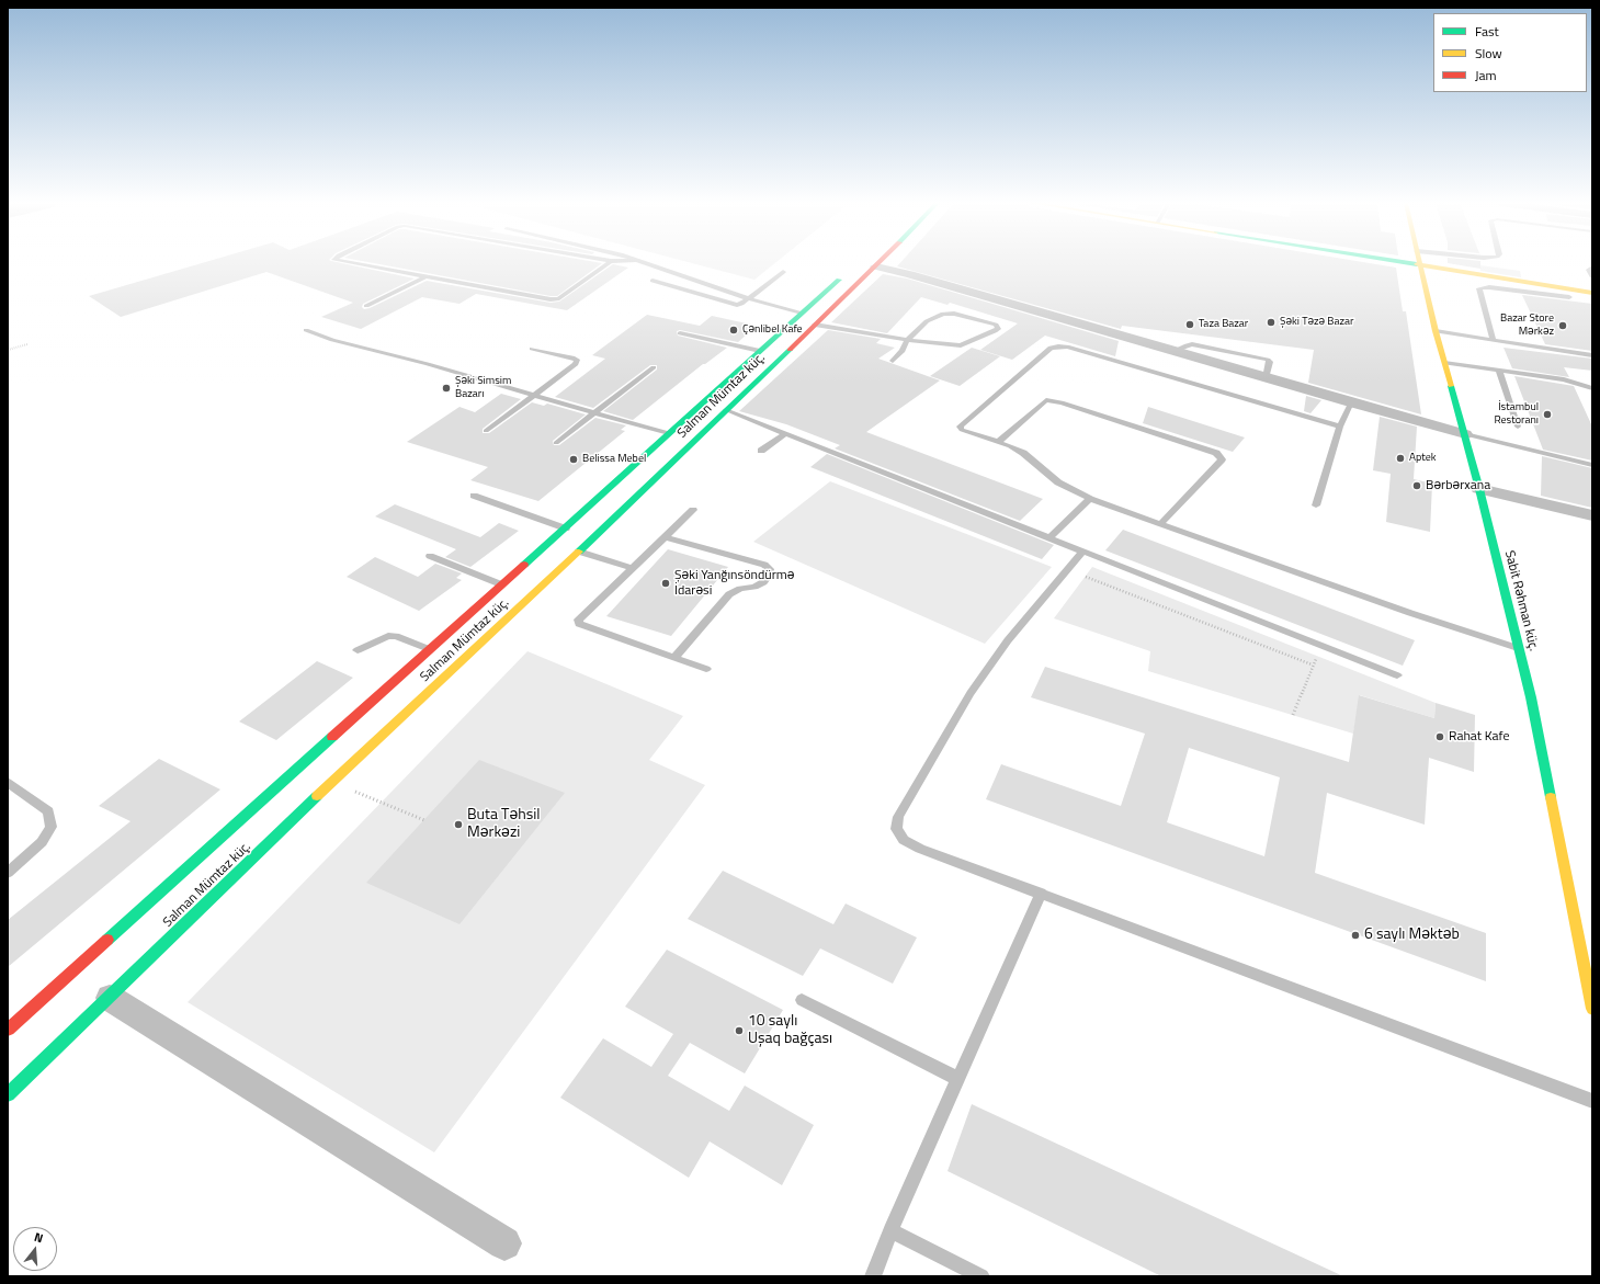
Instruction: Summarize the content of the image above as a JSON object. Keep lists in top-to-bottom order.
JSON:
{
  "streets": {
    "main road": ["Salman Mümtaz küç.", "Sabit Rəhman küç."]
  },
  "places": [
    "Şəki Təzə Bazar",
    "Taza Bazar",
    "Bazar Store Mərkəz",
    "Çənlibel Kafe",
    "Şəki Simsim Bazarı",
    "İstambul Restoranı",
    "Aptek",
    "Belissa Mebel",
    "Bərbərxana",
    "Şəki Yanğınsöndürmə İdarəsi",
    "Rahat Kafe",
    "Buta Təhsil Mərkəzi",
    "6 saylı Məktəb",
    "10 saylı Uşaq bağçası"
  ],
  "legend": ["Fast", "Slow", "Jam"],
  "north": "top"
}
